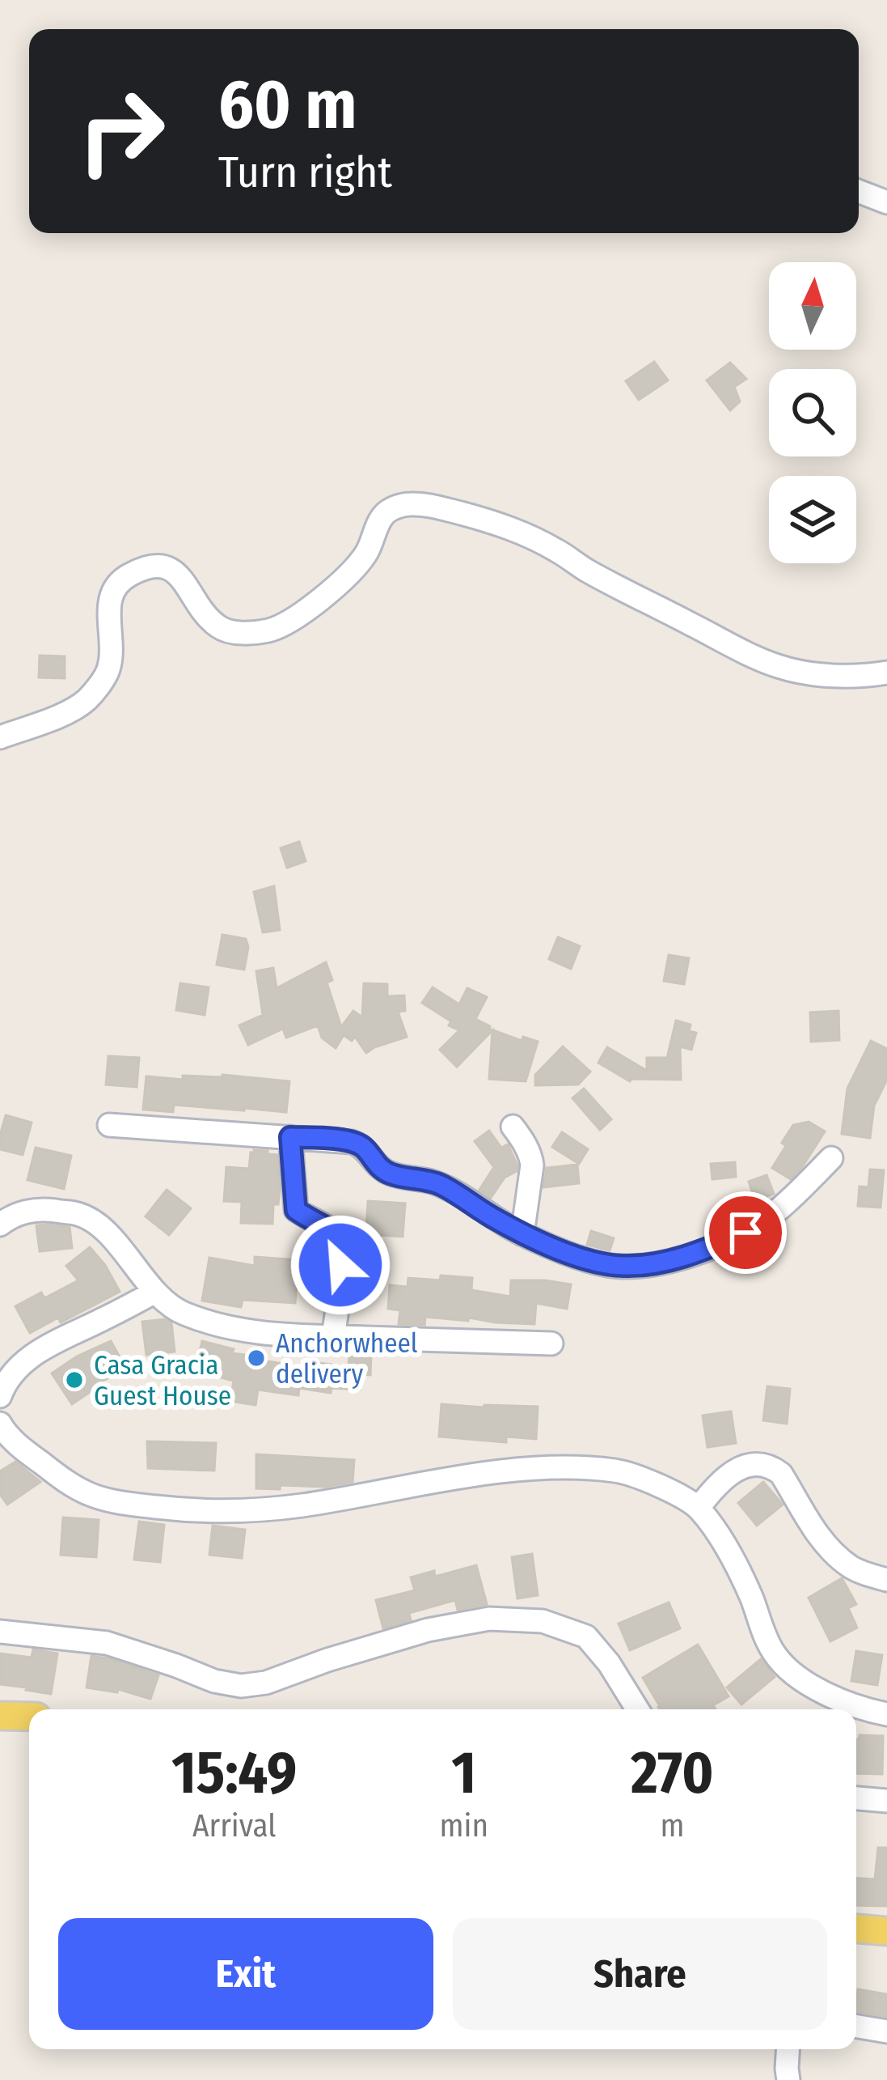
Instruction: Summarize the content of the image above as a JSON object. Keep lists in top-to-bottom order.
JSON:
{
  "places": ["Anchorwheel delivery", "Casa Gracia Guest House"],
  "north": "top",
  "page": {
    "turn": ["60 m", "Turn right"],
    "eta": [
      "15:49",
      "Arrival",
      "1",
      "min",
      "270",
      "m"
    ],
    "buttons": ["Exit", "Share"]
  }
}
